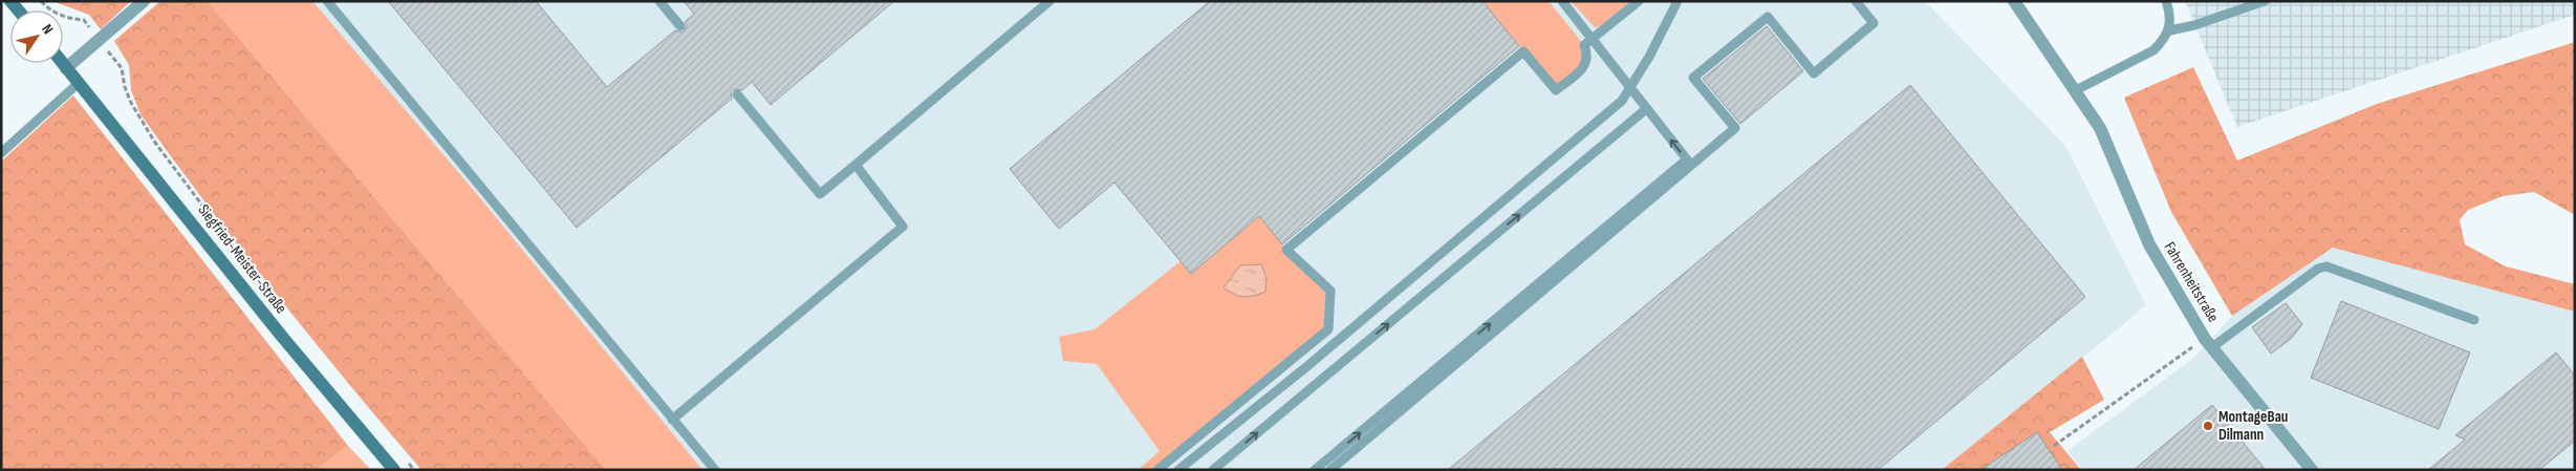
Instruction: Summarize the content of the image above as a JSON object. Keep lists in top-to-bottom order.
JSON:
{
  "streets": {
    "street": ["Siegfried-Meister-Straße", "Fahrenheitstraße"]
  },
  "places": ["MontageBau Dilmann"],
  "north": "top right"
}
